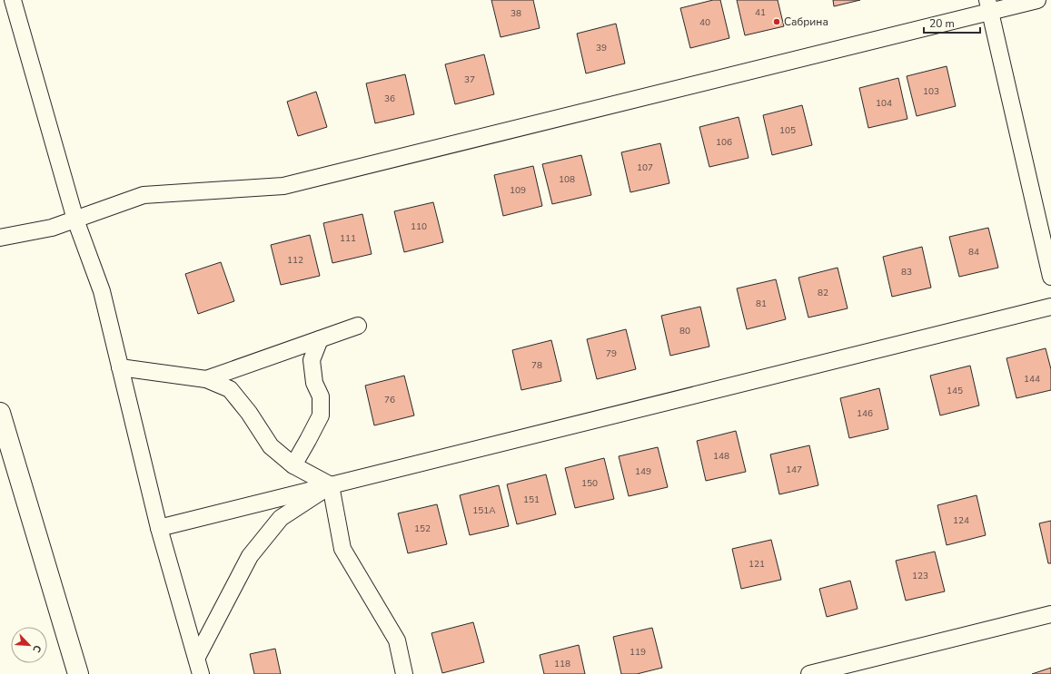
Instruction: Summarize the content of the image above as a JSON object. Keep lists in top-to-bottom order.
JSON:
{
  "places": ["Сабрина"],
  "house_numbers": [
    "41",
    "38",
    "40",
    "39",
    "37",
    "103",
    "36",
    "104",
    "105",
    "106",
    "107",
    "108",
    "109",
    "110",
    "111",
    "84",
    "112",
    "83",
    "82",
    "81",
    "80",
    "79",
    "78",
    "144",
    "145",
    "76",
    "146",
    "148",
    "147",
    "149",
    "150",
    "151",
    "151А",
    "124",
    "152",
    "121",
    "123",
    "119",
    "118"
  ],
  "scale_bar": "20 m",
  "north": "bottom right"
}
